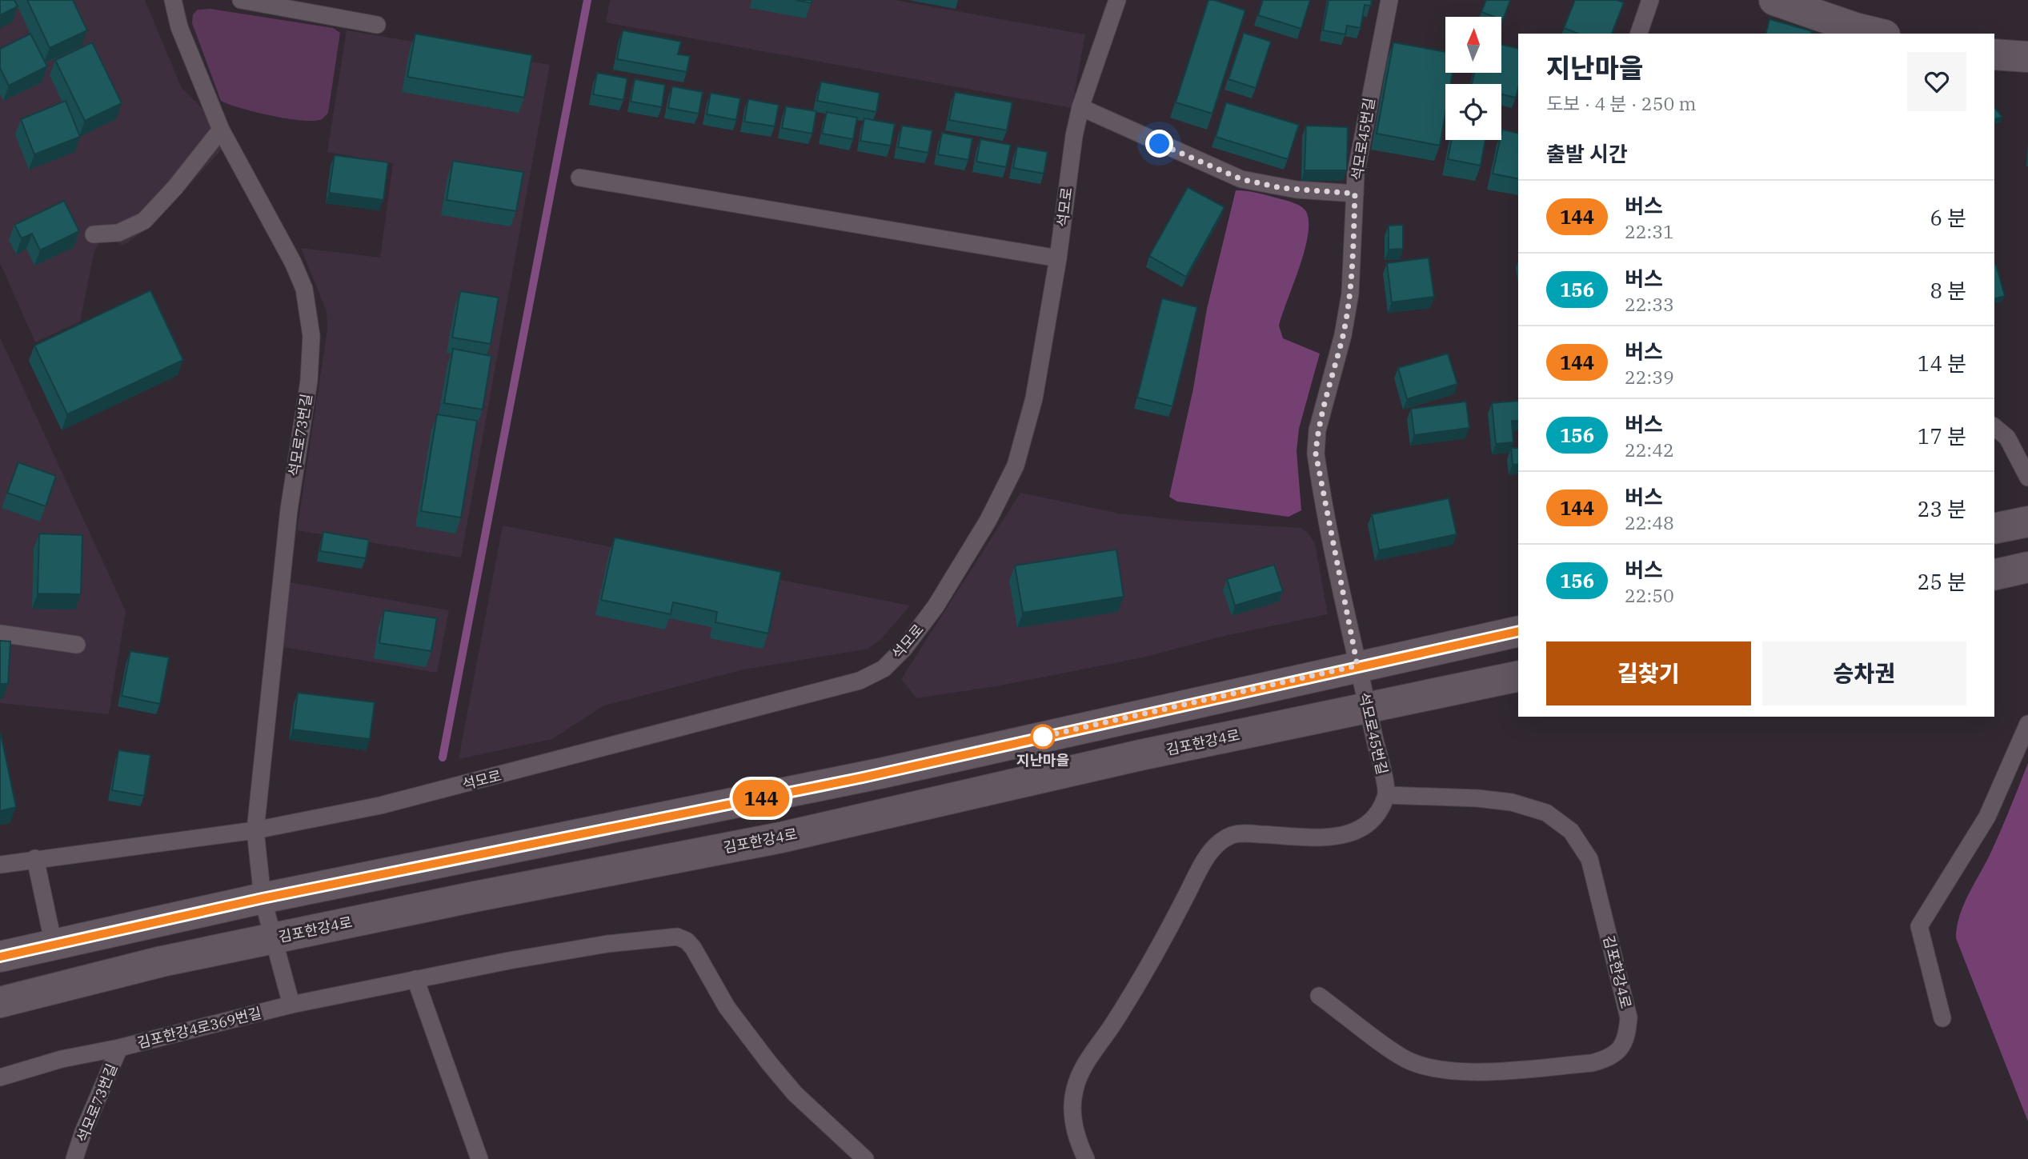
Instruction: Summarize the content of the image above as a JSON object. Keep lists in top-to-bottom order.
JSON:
{
  "streets": {
    "street": ["김포한강4로"],
    "lane": [
      "석모로45번길",
      "석모로",
      "석모로73번길",
      "김포한강4로369번길"
    ]
  },
  "crossings": [
    ["석모로45번길", "김포한강4로"],
    ["석모로", "석모로73번길"],
    ["석모로73번길", "김포한강4로369번길"]
  ],
  "places": ["지난마을"],
  "lines": ["bus line 144"],
  "north": "top",
  "page": {
    "on_map": "144",
    "heading": [
      ["지난마을", "도보 · 4 분 · 250 m"],
      "출발 시간"
    ],
    "list": [
      {
        "mark": "144",
        "name": "버스",
        "note": "22:31",
        "value": "6 분"
      },
      {
        "mark": "156",
        "name": "버스",
        "note": "22:33",
        "value": "8 분"
      },
      {
        "mark": "144",
        "name": "버스",
        "note": "22:39",
        "value": "14 분"
      },
      {
        "mark": "156",
        "name": "버스",
        "note": "22:42",
        "value": "17 분"
      },
      {
        "mark": "144",
        "name": "버스",
        "note": "22:48",
        "value": "23 분"
      },
      {
        "mark": "156",
        "name": "버스",
        "note": "22:50",
        "value": "25 분"
      }
    ],
    "buttons": ["길찾기", "승차권"]
  }
}
